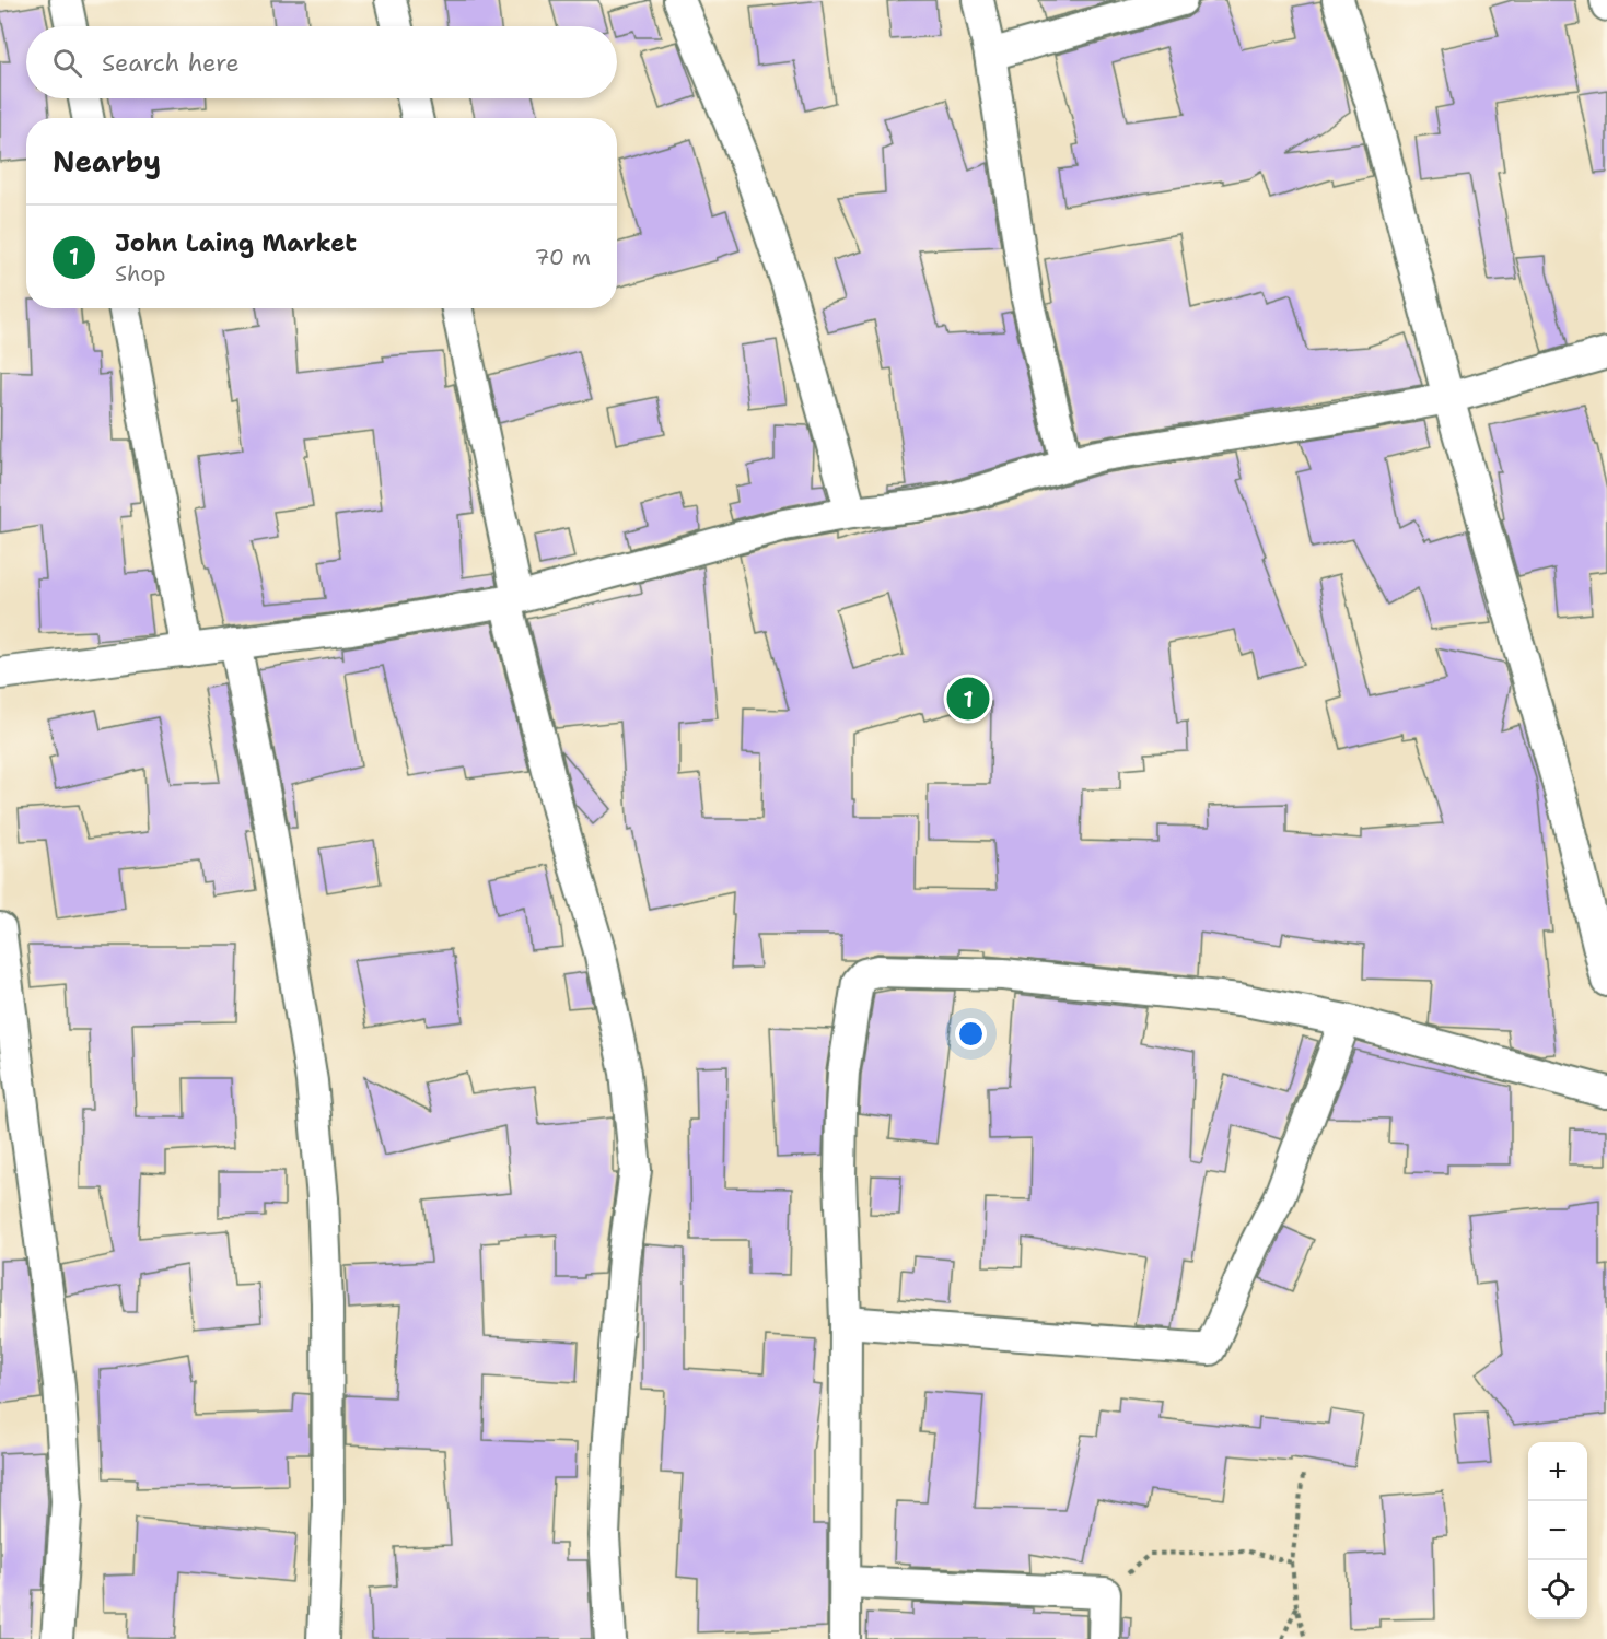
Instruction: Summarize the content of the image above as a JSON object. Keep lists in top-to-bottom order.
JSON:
{
  "page": {
    "search": "Search here",
    "heading": "Nearby",
    "list": [
      {
        "mark": "1",
        "name": "John Laing Market",
        "note": "Shop",
        "value": "70 m"
      }
    ],
    "pins": "1",
    "map_buttons": ["+", "−"]
  }
}
